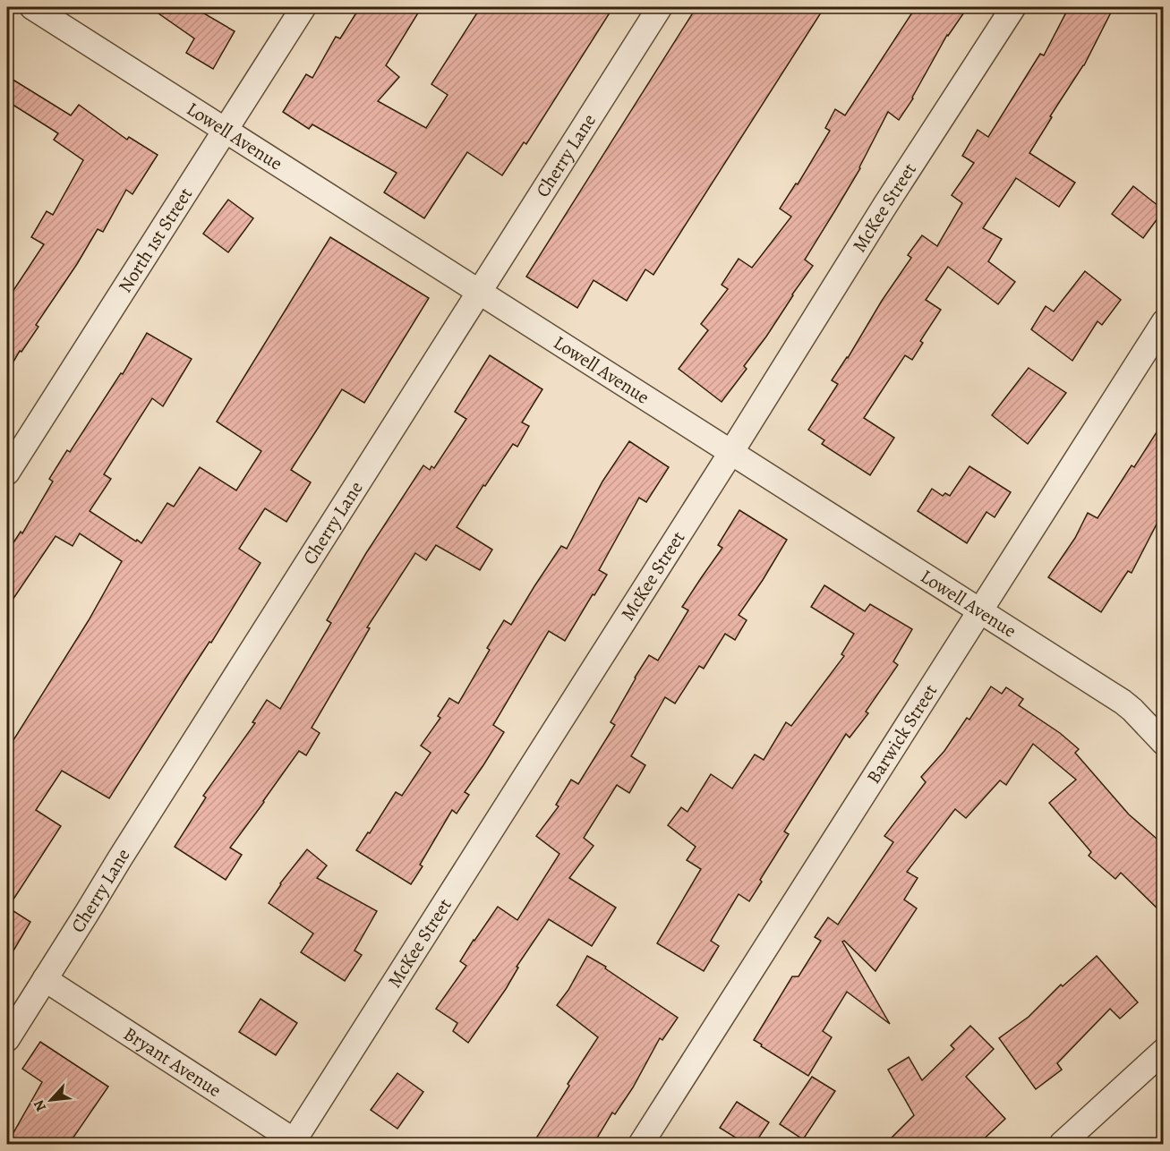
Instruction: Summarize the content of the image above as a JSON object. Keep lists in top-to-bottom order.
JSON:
{
  "streets": {
    "street": [
      "Lowell Avenue",
      "Cherry Lane",
      "McKee Street",
      "North 1st Street",
      "Barwick Street",
      "Bryant Avenue"
    ]
  },
  "crossings": [
    ["Lowell Avenue", "Cherry Lane"],
    ["Lowell Avenue", "McKee Street"],
    ["Lowell Avenue", "North 1st Street"],
    ["Lowell Avenue", "Barwick Street"],
    ["Cherry Lane", "Bryant Avenue"],
    ["McKee Street", "Bryant Avenue"]
  ],
  "north": "bottom left"
}
